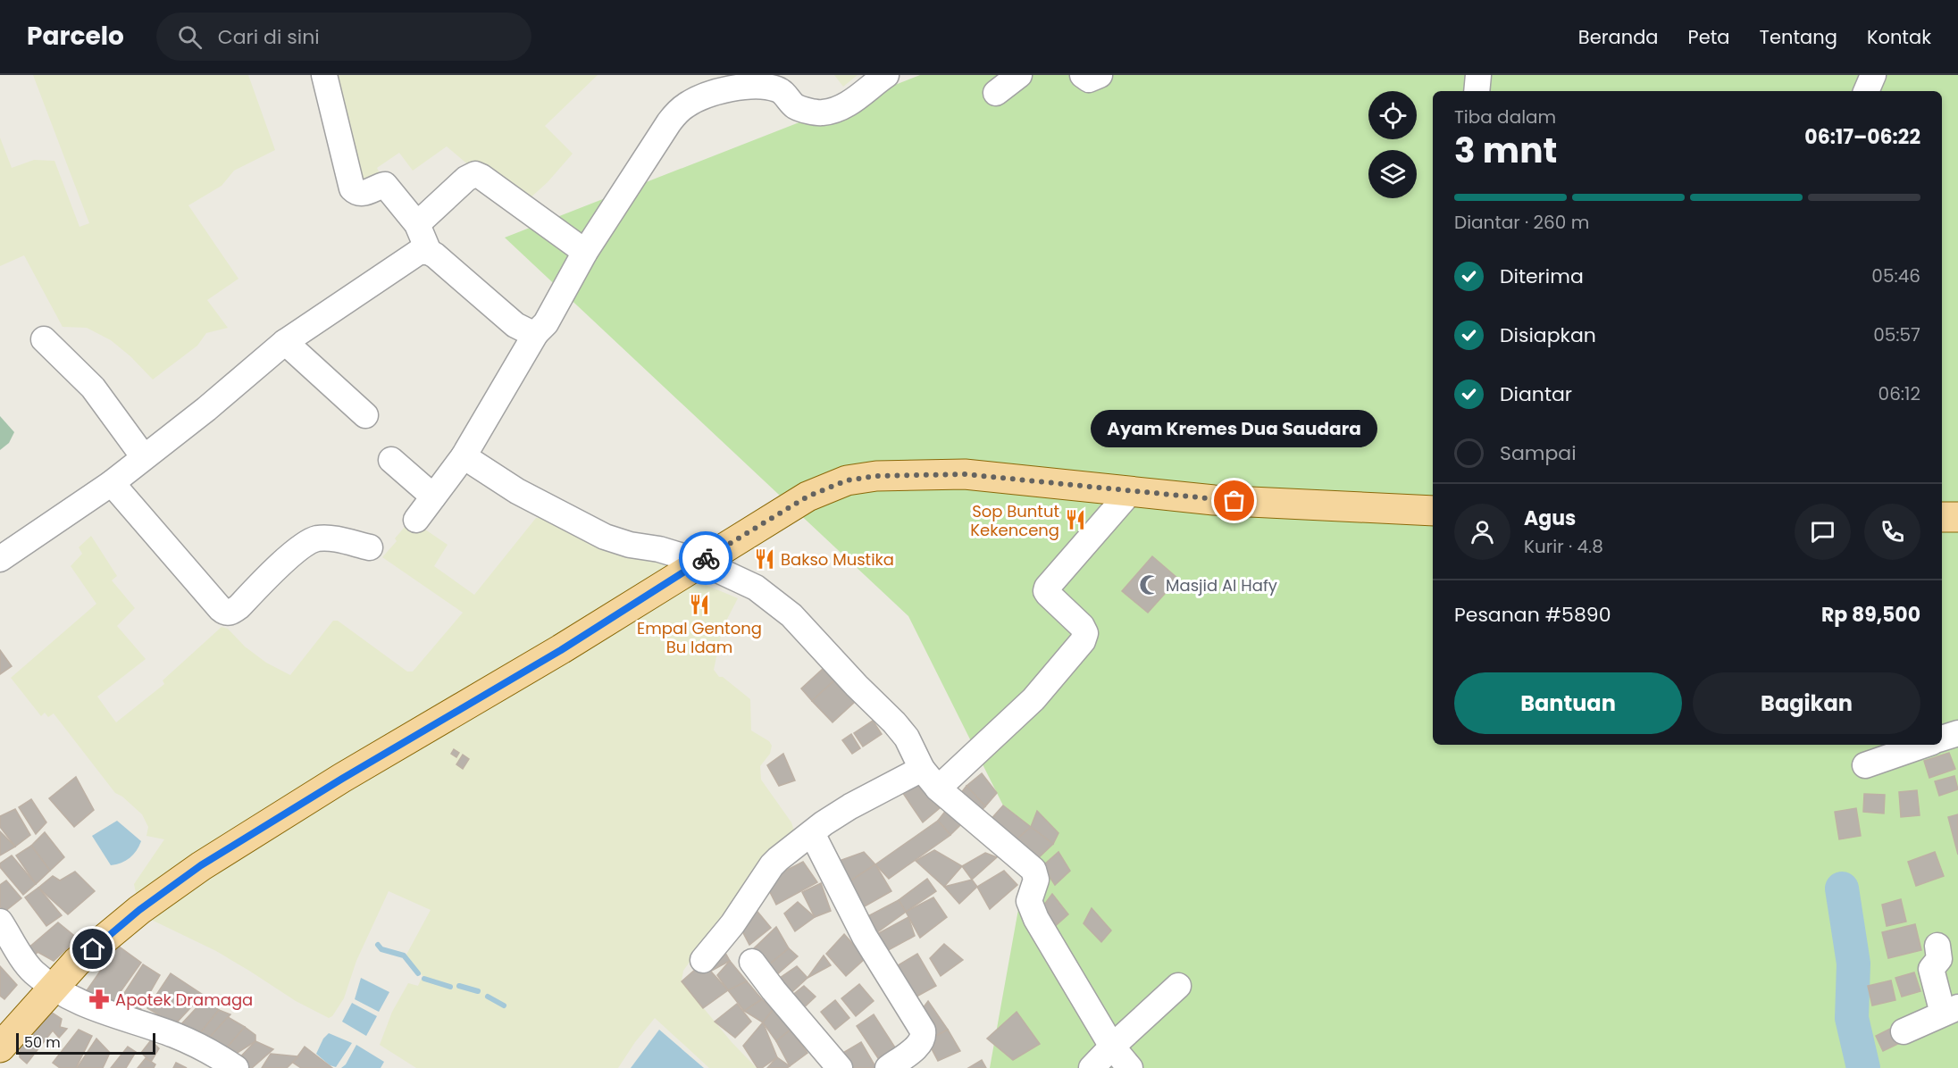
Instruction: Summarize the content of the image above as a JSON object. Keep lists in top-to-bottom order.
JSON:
{
  "places": {
    "other": ["Ayam Kremes Dua Saudara"],
    "restaurant": ["Sop Buntut Kekenceng", "Bakso Mustika", "Empal Gentong Bu Idam"],
    "mosque": ["Masjid Al Hafy"],
    "pharmacy": ["Apotek Dramaga"]
  },
  "scale_bar": "50 m",
  "page": {
    "header": "Parcelo",
    "search": "Cari di sini",
    "nav": [
      "Beranda",
      "Peta",
      "Tentang",
      "Kontak"
    ],
    "heading": ["3 mnt", "Tiba dalam", "06:17–06:22"],
    "panel": [
      "Agus",
      "Kurir · 4.8",
      "Pesanan #5890",
      "Rp 89,500"
    ],
    "bar": "Diantar · 260 m",
    "list": [
      ["Diterima", "05:46"],
      ["Disiapkan", "05:57"],
      ["Diantar", "06:12"],
      "Sampai"
    ],
    "bubble": "Ayam Kremes Dua Saudara",
    "buttons": ["Bantuan", "Bagikan"],
    "scale": "50 m"
  }
}
